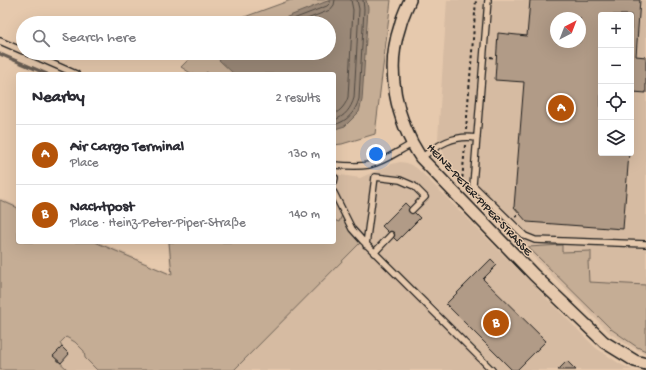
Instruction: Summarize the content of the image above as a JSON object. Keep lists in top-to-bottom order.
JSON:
{
  "streets": {
    "street": ["HEINZ-PETER-PIPER-STRASSE"]
  },
  "north": "top right",
  "page": {
    "map_buttons": ["+", "−"],
    "search": "Search here",
    "heading": ["Nearby", "2 results"],
    "pins": ["A", "B"],
    "list": [
      {
        "mark": "A",
        "name": "Air Cargo Terminal",
        "note": "Place",
        "value": "130 m"
      },
      {
        "mark": "B",
        "name": "Nachtpost",
        "note": "Place · Heinz-Peter-Piper-Straße",
        "value": "140 m"
      }
    ]
  }
}
